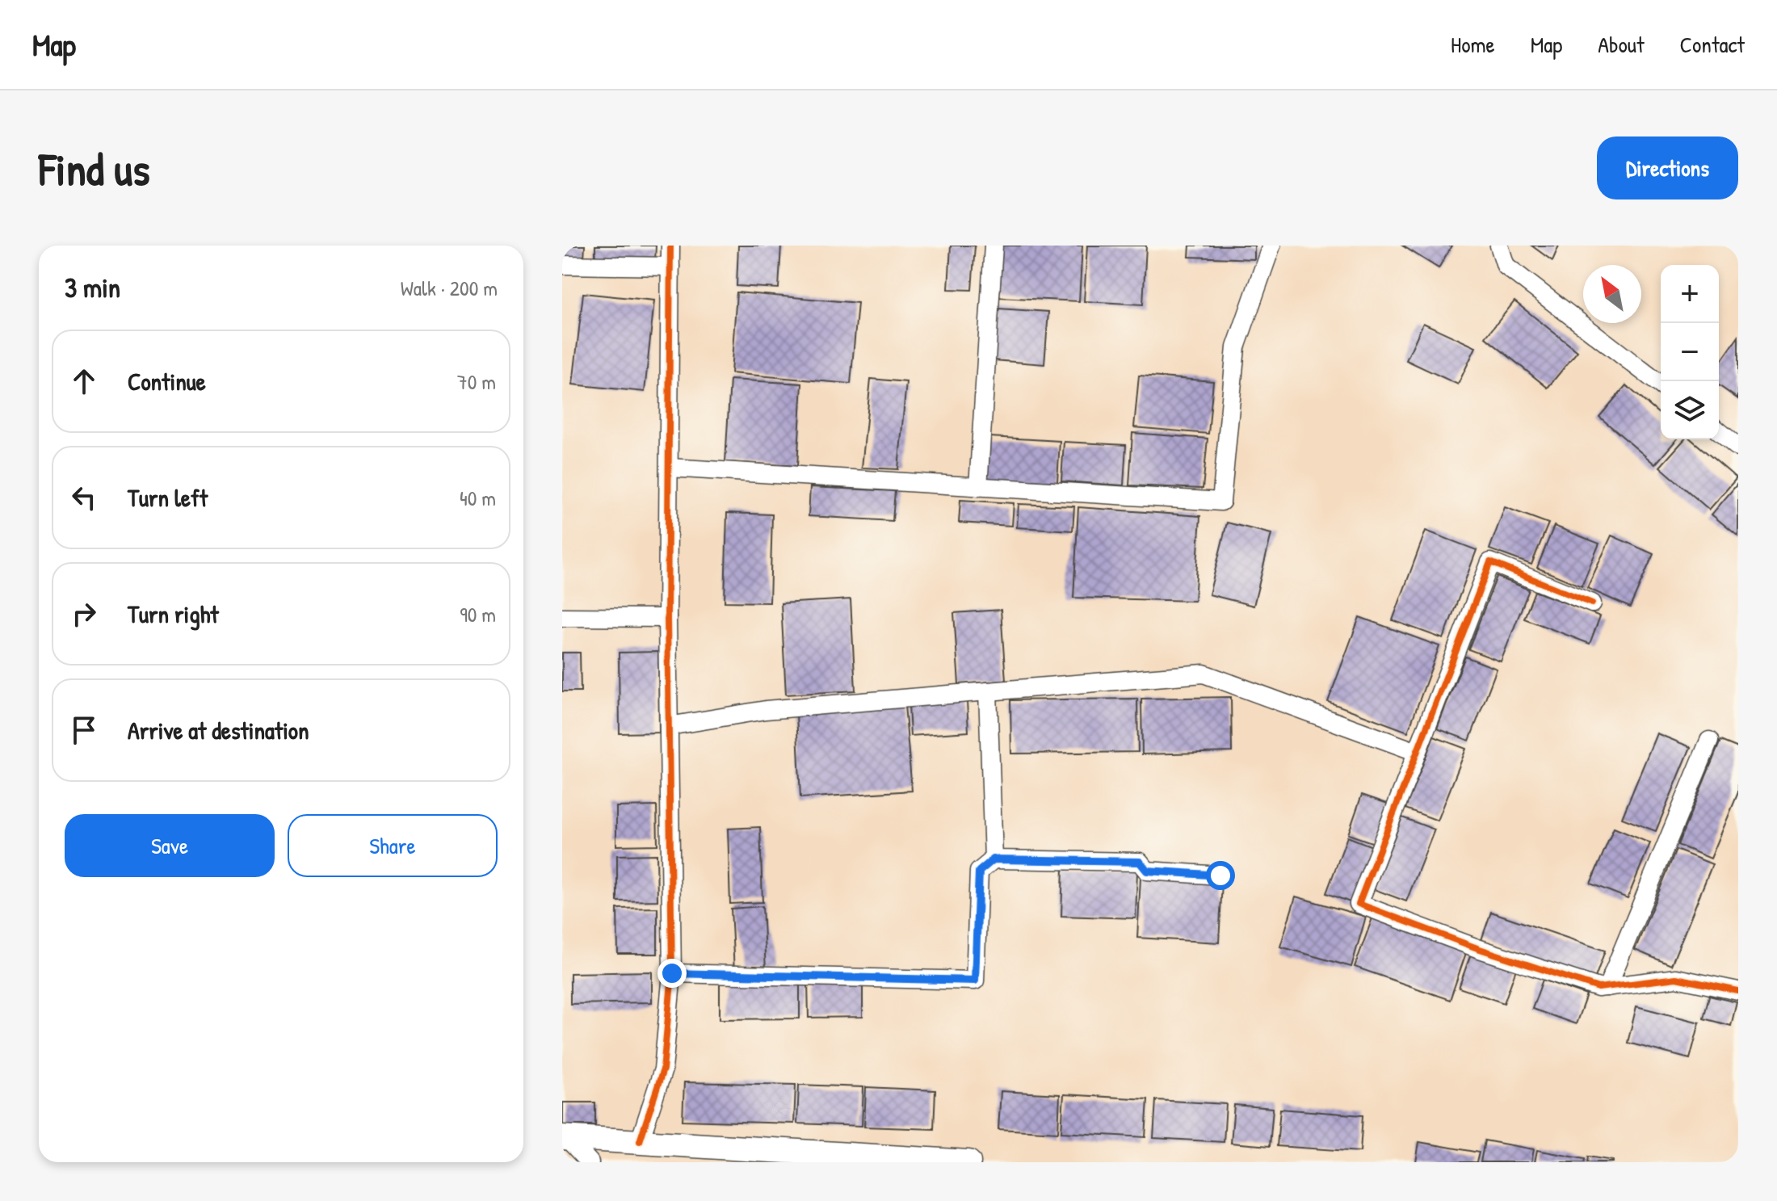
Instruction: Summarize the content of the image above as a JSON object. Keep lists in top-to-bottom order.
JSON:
{
  "north": "top left",
  "page": {
    "header": "Map",
    "nav": [
      "Home",
      "Map",
      "About",
      "Contact"
    ],
    "buttons": [
      "Directions",
      ["Save", "Share"]
    ],
    "title": "Find us",
    "heading": ["3 min", "Walk · 200 m"],
    "map_buttons": ["+", "−"],
    "list": [
      ["Continue", "70 m"],
      ["Turn left", "40 m"],
      ["Turn right", "90 m"],
      "Arrive at destination"
    ]
  }
}
